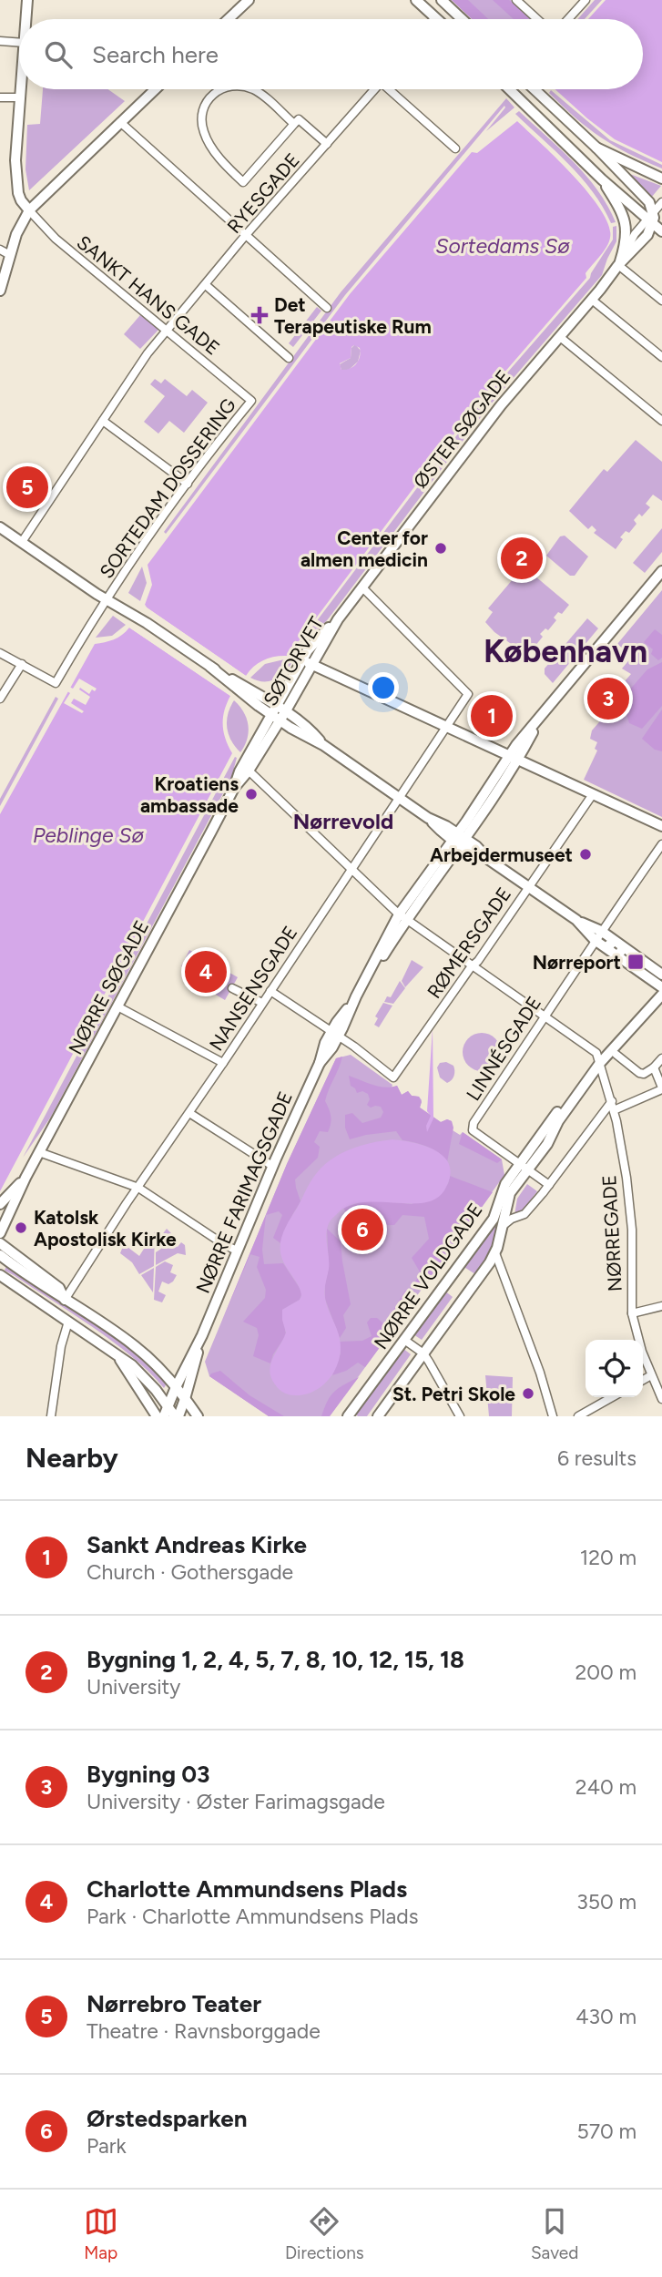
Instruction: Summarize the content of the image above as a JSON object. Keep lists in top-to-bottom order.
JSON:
{
  "streets": {
    "street": [
      "RYESGADE",
      "SANKT HANS GADE",
      "ØSTER SØGADE",
      "SORTEDAM DOSSERING",
      "SØTORVET",
      "RØMERSGADE",
      "NØRRE SØGADE",
      "NANSENSGADE",
      "LINNÉSGADE",
      "NØRRE FARIMAGSGADE",
      "NØRREGADE",
      "NØRRE VOLDGADE"
    ]
  },
  "crossings": [
    ["RYESGADE", "SANKT HANS GADE"],
    ["SANKT HANS GADE", "SORTEDAM DOSSERING"],
    ["ØSTER SØGADE", "SØTORVET"],
    ["ØSTER SØGADE", "NANSENSGADE"],
    ["SØTORVET", "NØRRE SØGADE"],
    ["RØMERSGADE", "NØRRE FARIMAGSGADE"],
    ["LINNÉSGADE", "NØRRE VOLDGADE"],
    ["NØRREGADE", "NØRRE VOLDGADE"]
  ],
  "districts": ["København", "Nørrevold"],
  "water": ["Sortedams Sø", "Peblinge Sø"],
  "places": {
    "health": ["Det Terapeutiske Rum"],
    "other": [
      "Center for almen medicin",
      "Kroatiens ambassade",
      "Arbejdermuseet",
      "Katolsk Apostolisk Kirke",
      "St. Petri Skole"
    ],
    "transit": ["Nørreport"]
  },
  "page": {
    "search": "Search here",
    "pins": [
      "5",
      "2",
      "3",
      "1",
      "4",
      "6"
    ],
    "heading": ["Nearby", "6 results"],
    "list": [
      {
        "mark": "1",
        "name": "Sankt Andreas Kirke",
        "note": "Church · Gothersgade",
        "value": "120 m"
      },
      {
        "mark": "2",
        "name": "Bygning 1, 2, 4, 5, 7, 8, 10, 12, 15, 18",
        "note": "University",
        "value": "200 m"
      },
      {
        "mark": "3",
        "name": "Bygning 03",
        "note": "University · Øster Farimagsgade",
        "value": "240 m"
      },
      {
        "mark": "4",
        "name": "Charlotte Ammundsens Plads",
        "note": "Park · Charlotte Ammundsens Plads",
        "value": "350 m"
      },
      {
        "mark": "5",
        "name": "Nørrebro Teater",
        "note": "Theatre · Ravnsborggade",
        "value": "430 m"
      },
      {
        "mark": "6",
        "name": "Ørstedsparken",
        "note": "Park",
        "value": "570 m"
      }
    ],
    "nav": ["Map", "Directions", "Saved"]
  }
}
